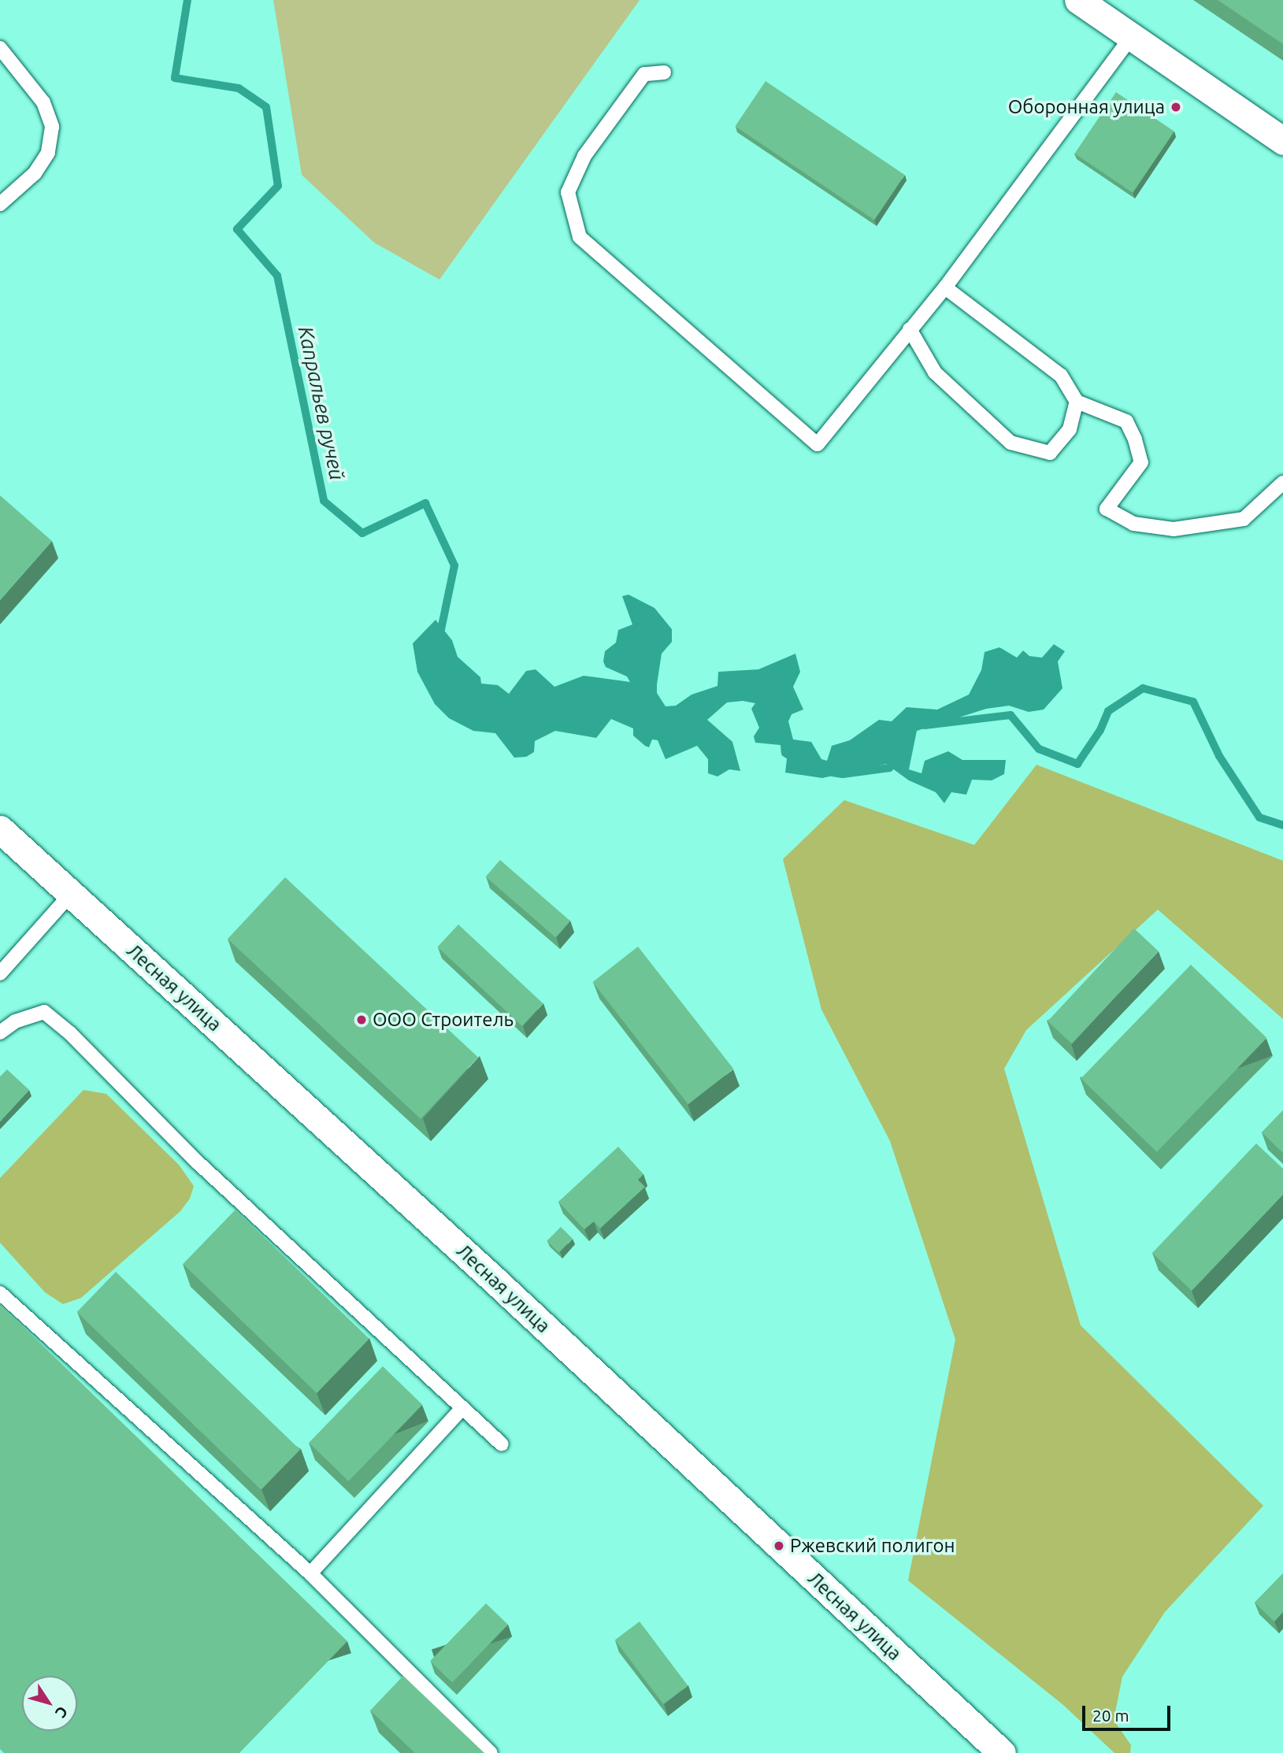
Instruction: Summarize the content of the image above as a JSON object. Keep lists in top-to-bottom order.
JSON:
{
  "streets": {
    "street": ["Лесная улица"]
  },
  "water": ["Капральев ручей"],
  "places": ["Оборонная улица", "ООО Строитель", "Ржевский полигон"],
  "scale_bar": "20 m",
  "north": "bottom right"
}
